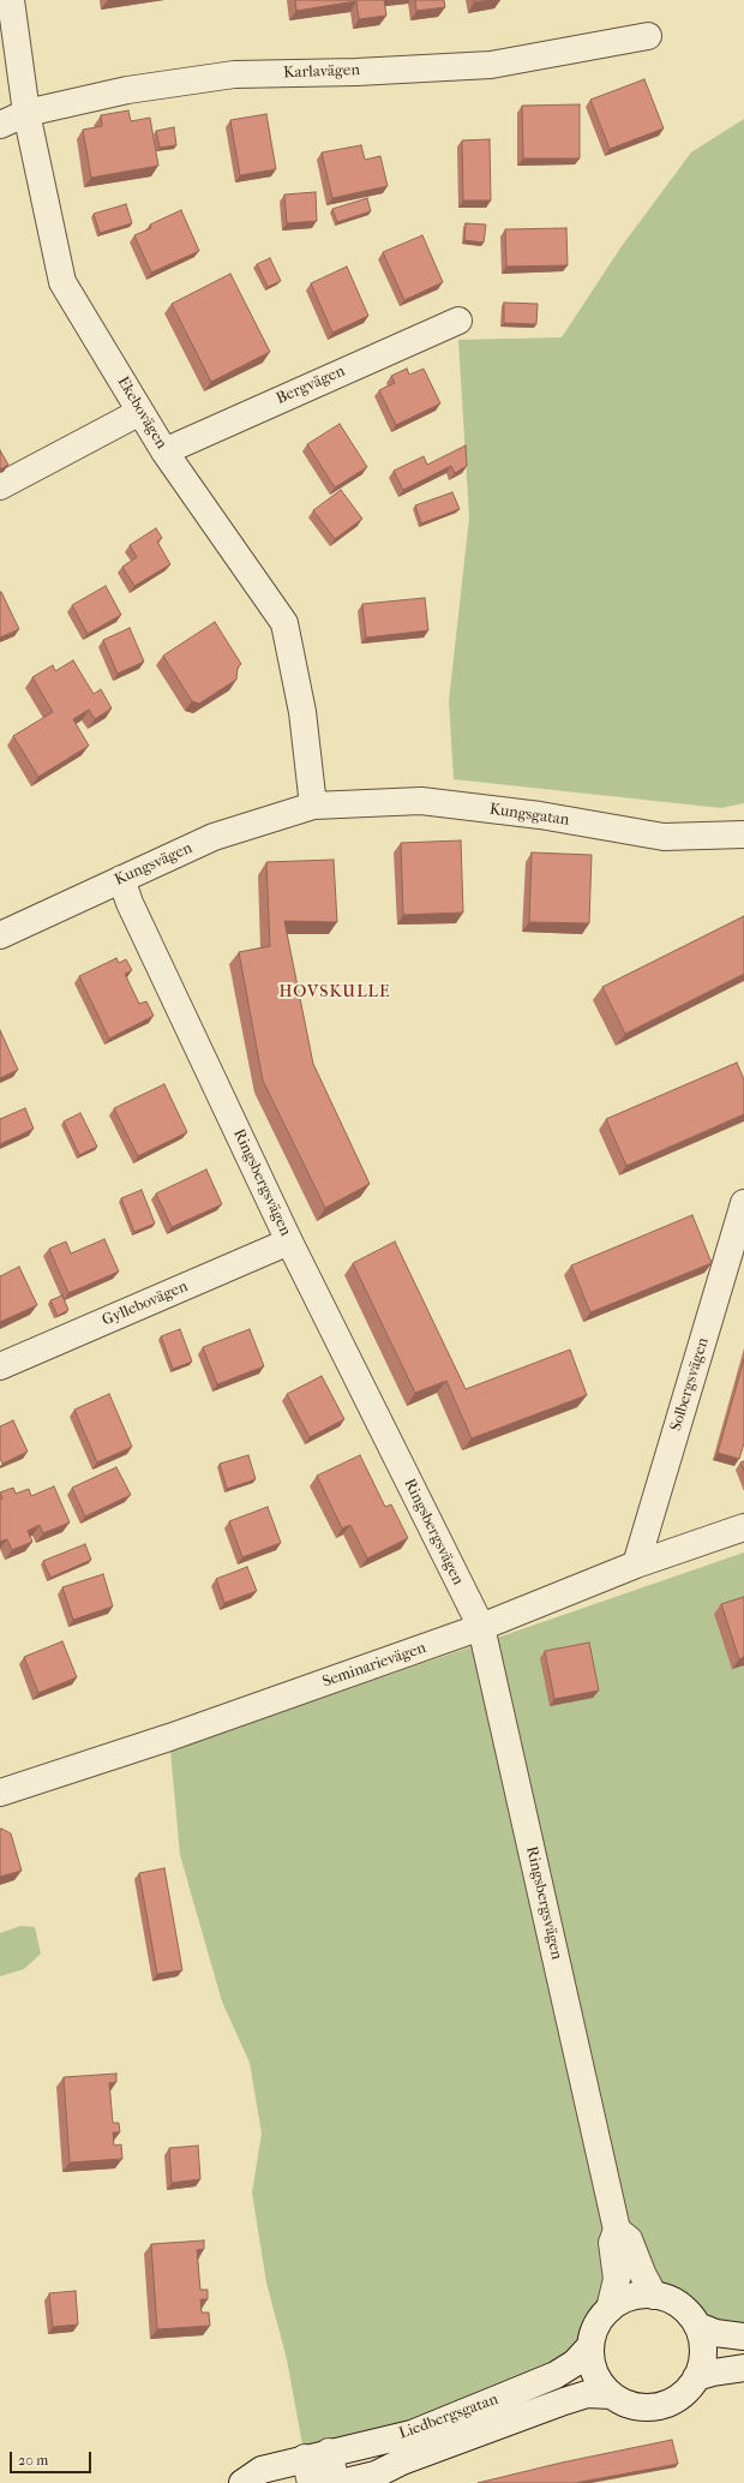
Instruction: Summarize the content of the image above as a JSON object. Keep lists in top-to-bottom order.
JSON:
{
  "streets": {
    "street": [
      "Karlavägen",
      "Bergvägen",
      "Ekebovägen",
      "Kungsgatan",
      "Kungsvägen",
      "Ringsbergsvägen",
      "Gyllebovägen",
      "Solbergsvägen",
      "Seminarievägen",
      "Liedbergsgatan"
    ]
  },
  "crossings": [
    ["Karlavägen", "Ekebovägen"],
    ["Bergvägen", "Ekebovägen"],
    ["Ekebovägen", "Kungsgatan"],
    ["Ekebovägen", "Kungsvägen"],
    ["Kungsgatan", "Kungsvägen"],
    ["Kungsvägen", "Ringsbergsvägen"],
    ["Ringsbergsvägen", "Gyllebovägen"],
    ["Ringsbergsvägen", "Seminarievägen"],
    ["Ringsbergsvägen", "Liedbergsgatan"],
    ["Solbergsvägen", "Seminarievägen"]
  ],
  "districts": ["HOVSKULLE"],
  "scale_bar": "20 m"
}
